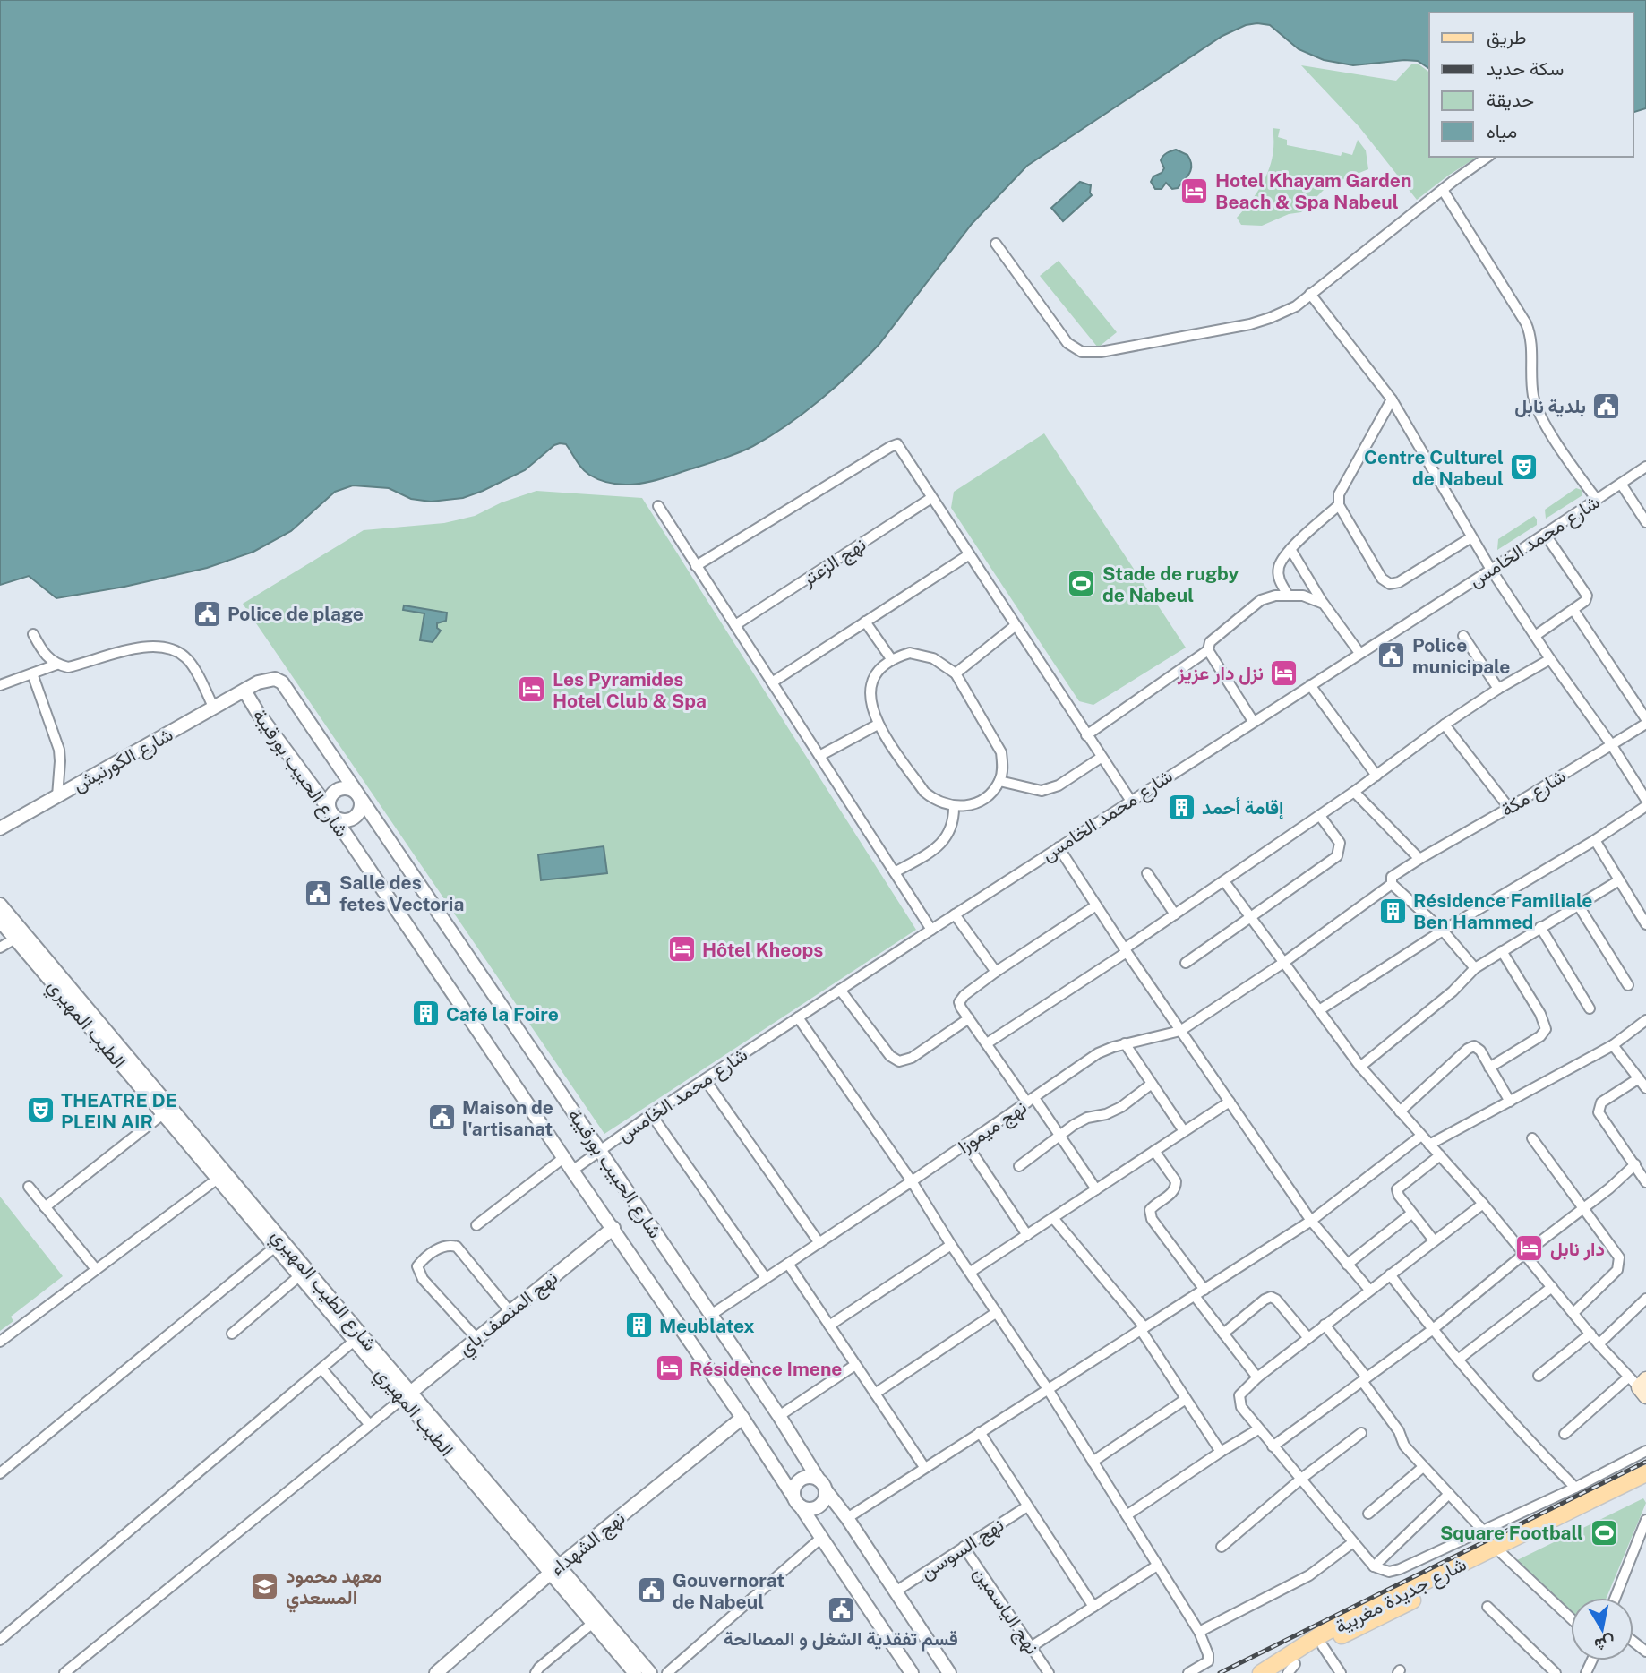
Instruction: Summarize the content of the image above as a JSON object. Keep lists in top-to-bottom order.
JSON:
{
  "streets": {
    "main road": ["شارع جديدة مغربية"],
    "street": [
      "شارع محمد الخامس",
      "نهج الزعتر",
      "شارع الكورنيش",
      "شارع الحبيب بورقيبة",
      "شارع مكة",
      "نهج ميموزا",
      "شارع الطيب المهيري",
      "نهج المنصف باي",
      "نهج الشهداء",
      "نهج السوسن",
      "نهج الياسمين"
    ]
  },
  "crossings": [
    ["شارع محمد الخامس", "شارع الحبيب بورقيبة"],
    ["شارع الكورنيش", "شارع الحبيب بورقيبة"],
    ["شارع الحبيب بورقيبة", "نهج ميموزا"],
    ["شارع الحبيب بورقيبة", "نهج المنصف باي"],
    ["شارع الحبيب بورقيبة", "نهج الشهداء"],
    ["شارع الحبيب بورقيبة", "نهج السوسن"],
    ["شارع مكة", "نهج ميموزا"],
    ["شارع الطيب المهيري", "نهج المنصف باي"],
    ["شارع الطيب المهيري", "نهج الشهداء"],
    ["نهج السوسن", "نهج الياسمين"]
  ],
  "places": {
    "hotel": [
      "Hotel Khayam Garden Beach & Spa Nabeul",
      "نزل دار عزيز",
      "Les Pyramides Hotel Club & Spa",
      "Hôtel Kheops",
      "دار نابل",
      "Résidence Imene"
    ],
    "public building": [
      "بلدية نابل",
      "Police de plage",
      "Police municipale",
      "Salle des fetes Vectoria",
      "Maison de l'artisanat",
      "Gouvernorat de Nabeul",
      "قسم تفقدية الشغل و المصالحة"
    ],
    "theatre": ["Centre Culturel de Nabeul", "THEATRE DE PLEIN AIR"],
    "sports": ["Stade de rugby de Nabeul", "Square Football"],
    "building": [
      "إقامة أحمد",
      "Résidence Familiale Ben Hammed",
      "Café la Foire",
      "Meublatex"
    ],
    "school or university": ["معهد محمود المسعدي"]
  },
  "legend": [
    "طريق",
    "سكة حديد",
    "حديقة",
    "مياه"
  ],
  "north": "bottom"
}
